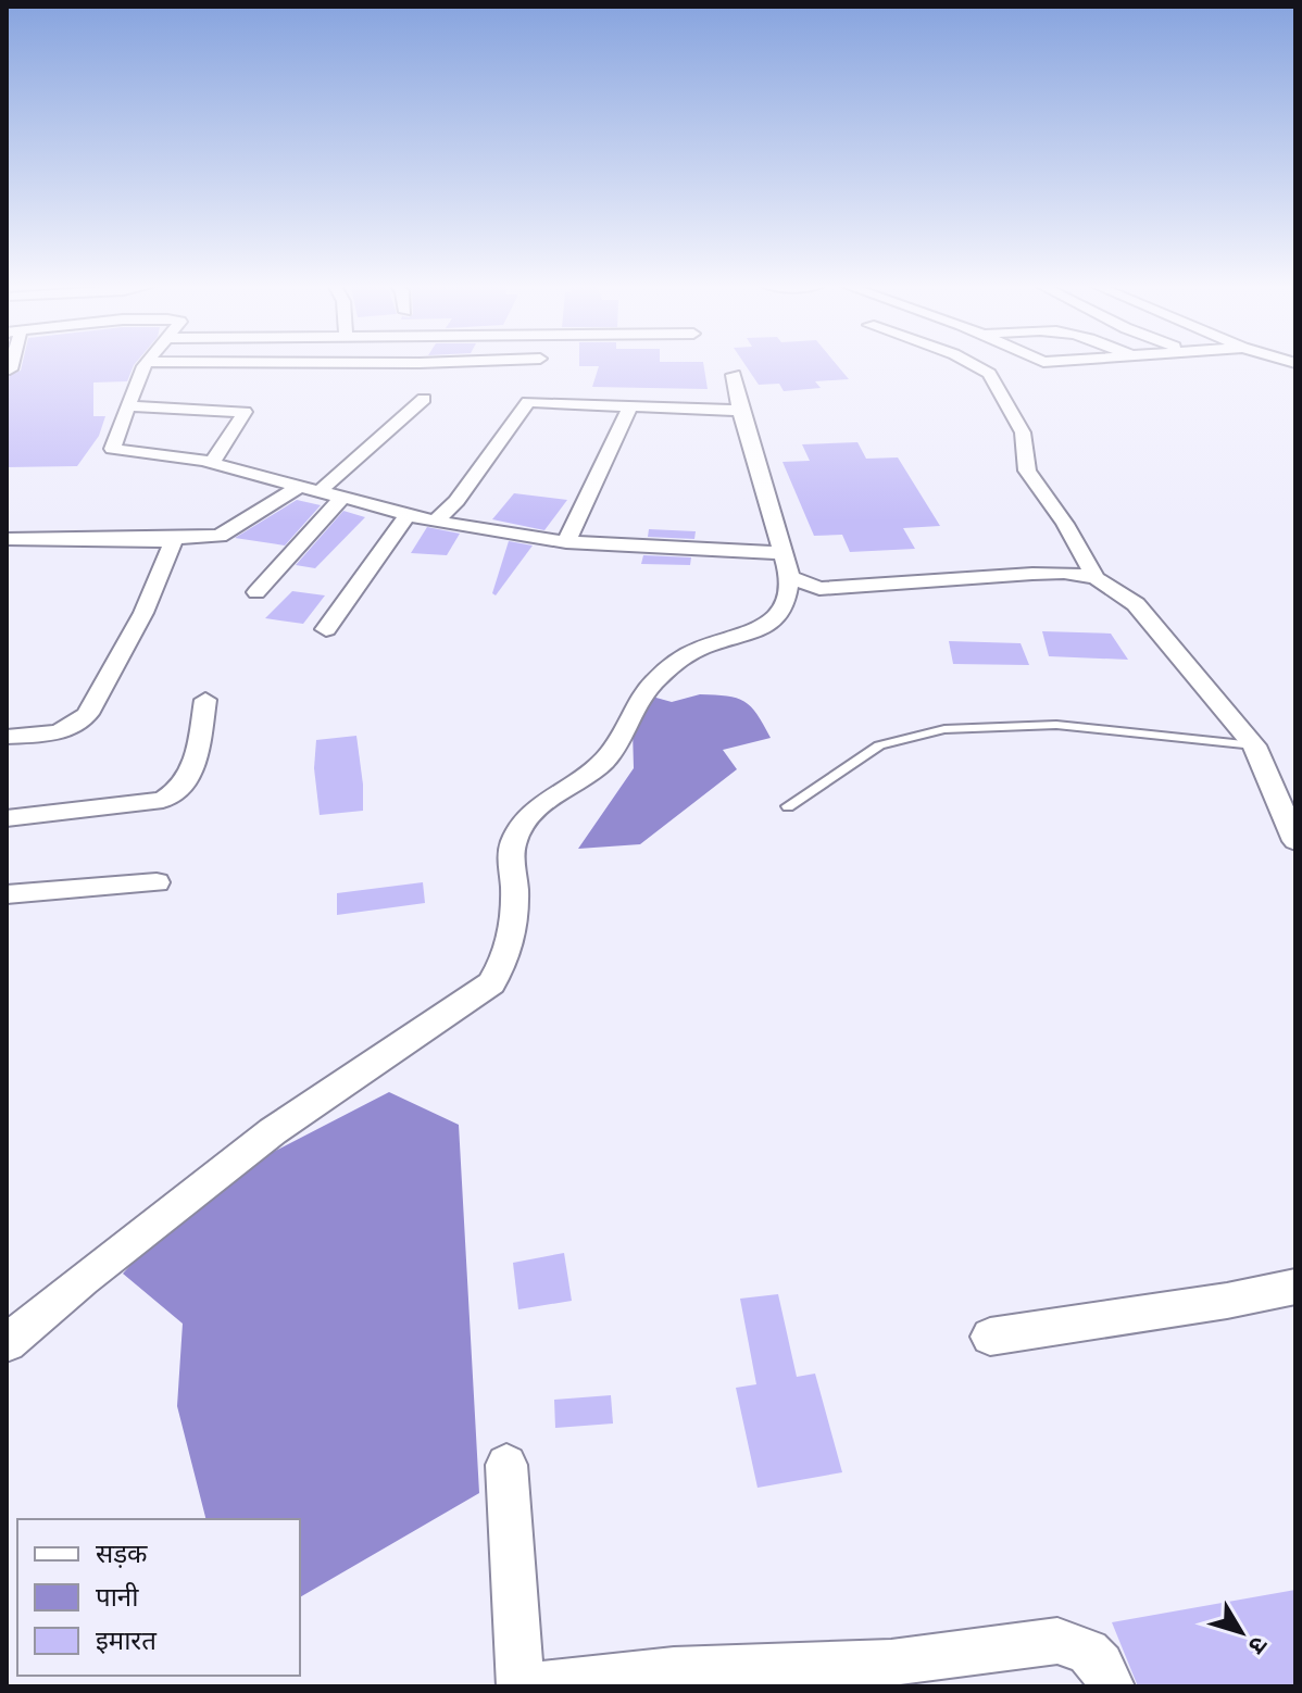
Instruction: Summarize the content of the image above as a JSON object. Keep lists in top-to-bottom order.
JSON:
{
  "legend": ["सड़क", "पानी", "इमारत"],
  "north": "bottom right"
}
